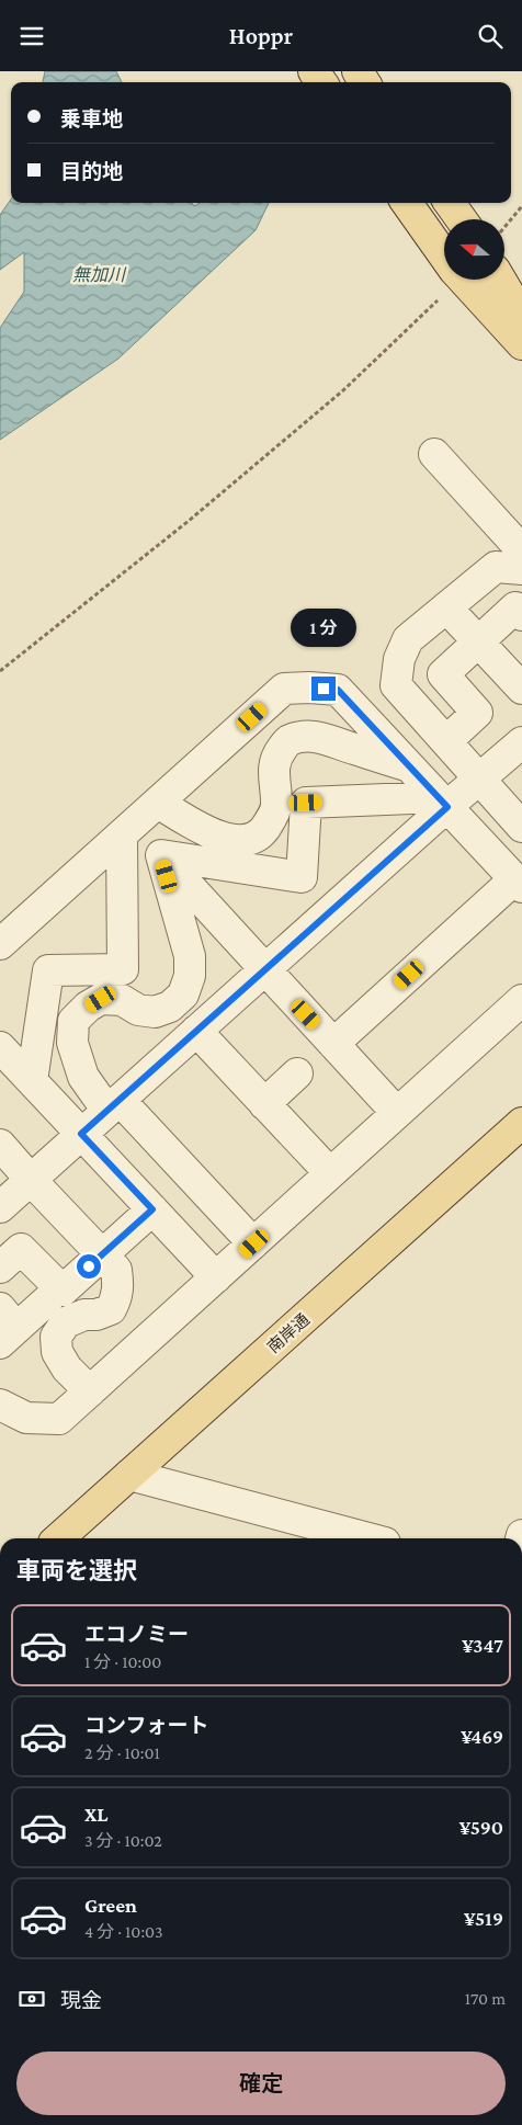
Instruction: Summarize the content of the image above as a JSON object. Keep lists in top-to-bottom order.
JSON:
{
  "streets": {
    "main road": ["南岸通"]
  },
  "water": ["無加川"],
  "north": "left",
  "page": {
    "header": "Hoppr",
    "banner": ["乗車地", "目的地"],
    "bubble": "1 分",
    "heading": "車両を選択",
    "list": [
      {
        "name": "エコノミー",
        "note": "1 分 · 10:00",
        "value": "¥347"
      },
      {
        "name": "コンフォート",
        "note": "2 分 · 10:01",
        "value": "¥469"
      },
      {
        "name": "XL",
        "note": "3 分 · 10:02",
        "value": "¥590"
      },
      {
        "name": "Green",
        "note": "4 分 · 10:03",
        "value": "¥519"
      }
    ],
    "pay": ["現金", "170 m"],
    "buttons": "確定"
  }
}
